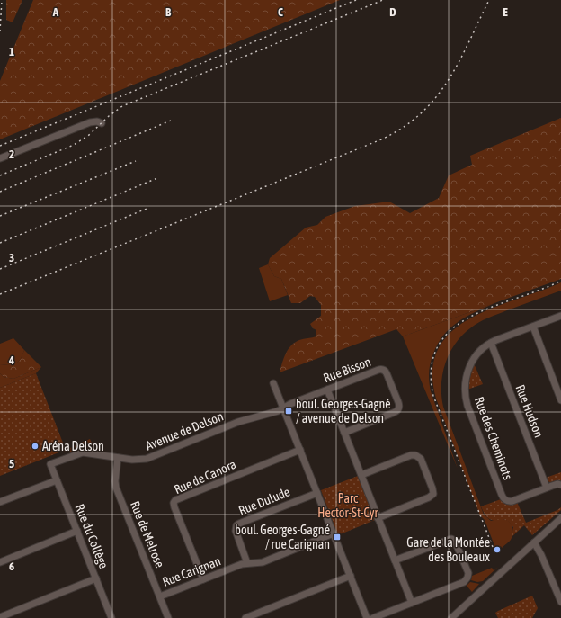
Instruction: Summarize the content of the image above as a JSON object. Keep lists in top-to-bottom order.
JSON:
{
  "streets": {
    "street": [
      "Rue Bisson",
      "Rue Hudson",
      "Avenue de Delson",
      "Rue des Cheminots",
      "Rue de Canora",
      "Rue Dulude",
      "Rue de Melrose",
      "Rue du Collège",
      "Rue Carignan"
    ]
  },
  "crossings": [
    ["Rue Bisson", "Avenue de Delson"],
    ["Rue Hudson", "Rue des Cheminots"],
    ["Avenue de Delson", "Rue de Melrose"],
    ["Avenue de Delson", "Rue du Collège"],
    ["Rue de Canora", "Rue Carignan"],
    ["Rue Dulude", "Rue Carignan"],
    ["Rue de Melrose", "Rue Carignan"]
  ],
  "parks": ["Parc Hector-St-Cyr"],
  "places": {
    "transit": ["boul. Georges-Gagné / avenue de Delson", "boul. Georges-Gagné / rue Carignan"],
    "other": ["Aréna Delson", "Gare de la Montée des Bouleaux"]
  },
  "grid": {
    "columns": [
      "A",
      "B",
      "C",
      "D",
      "E"
    ],
    "rows": [
      "1",
      "2",
      "3",
      "4",
      "5",
      "6"
    ]
  }
}
